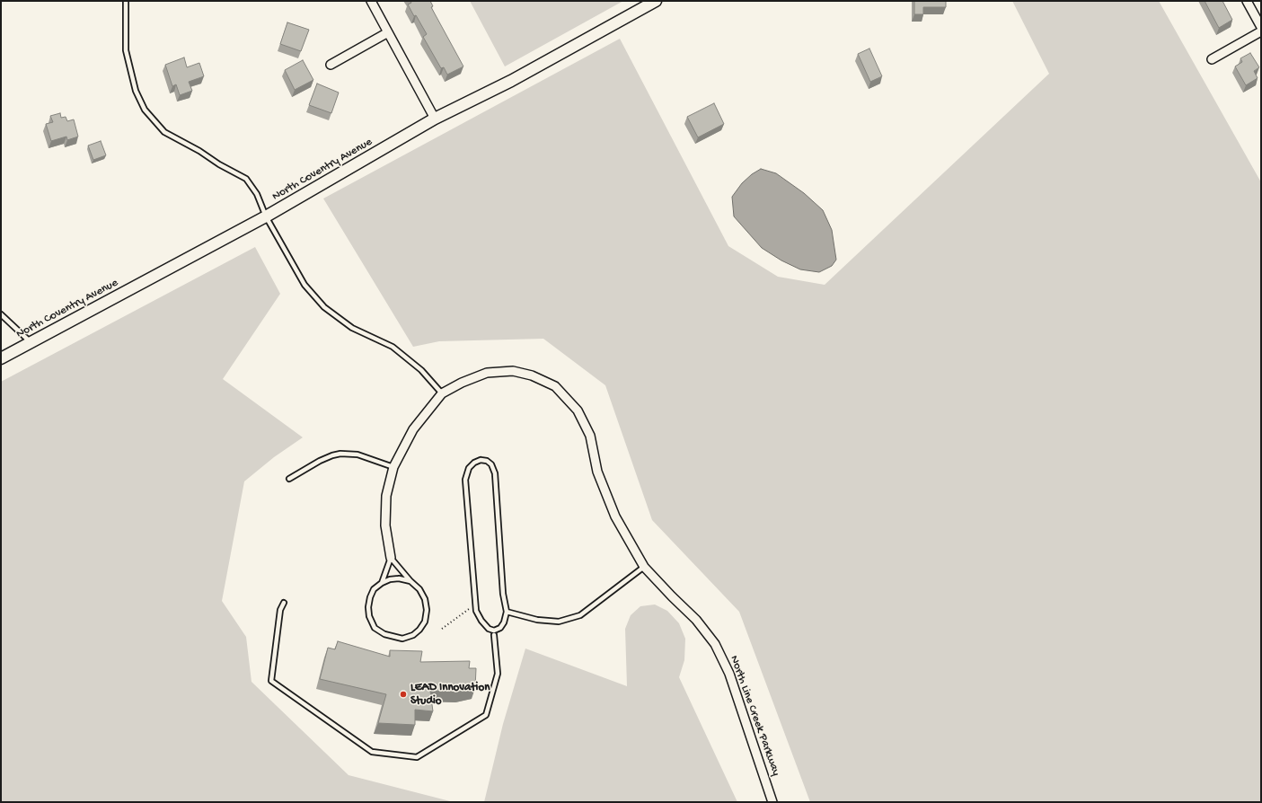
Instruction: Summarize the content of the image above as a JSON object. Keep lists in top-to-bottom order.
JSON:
{
  "streets": {
    "street": ["North Coventry Avenue", "North Line Creek Parkway"]
  },
  "places": ["LEAD Innovation Studio"]
}
